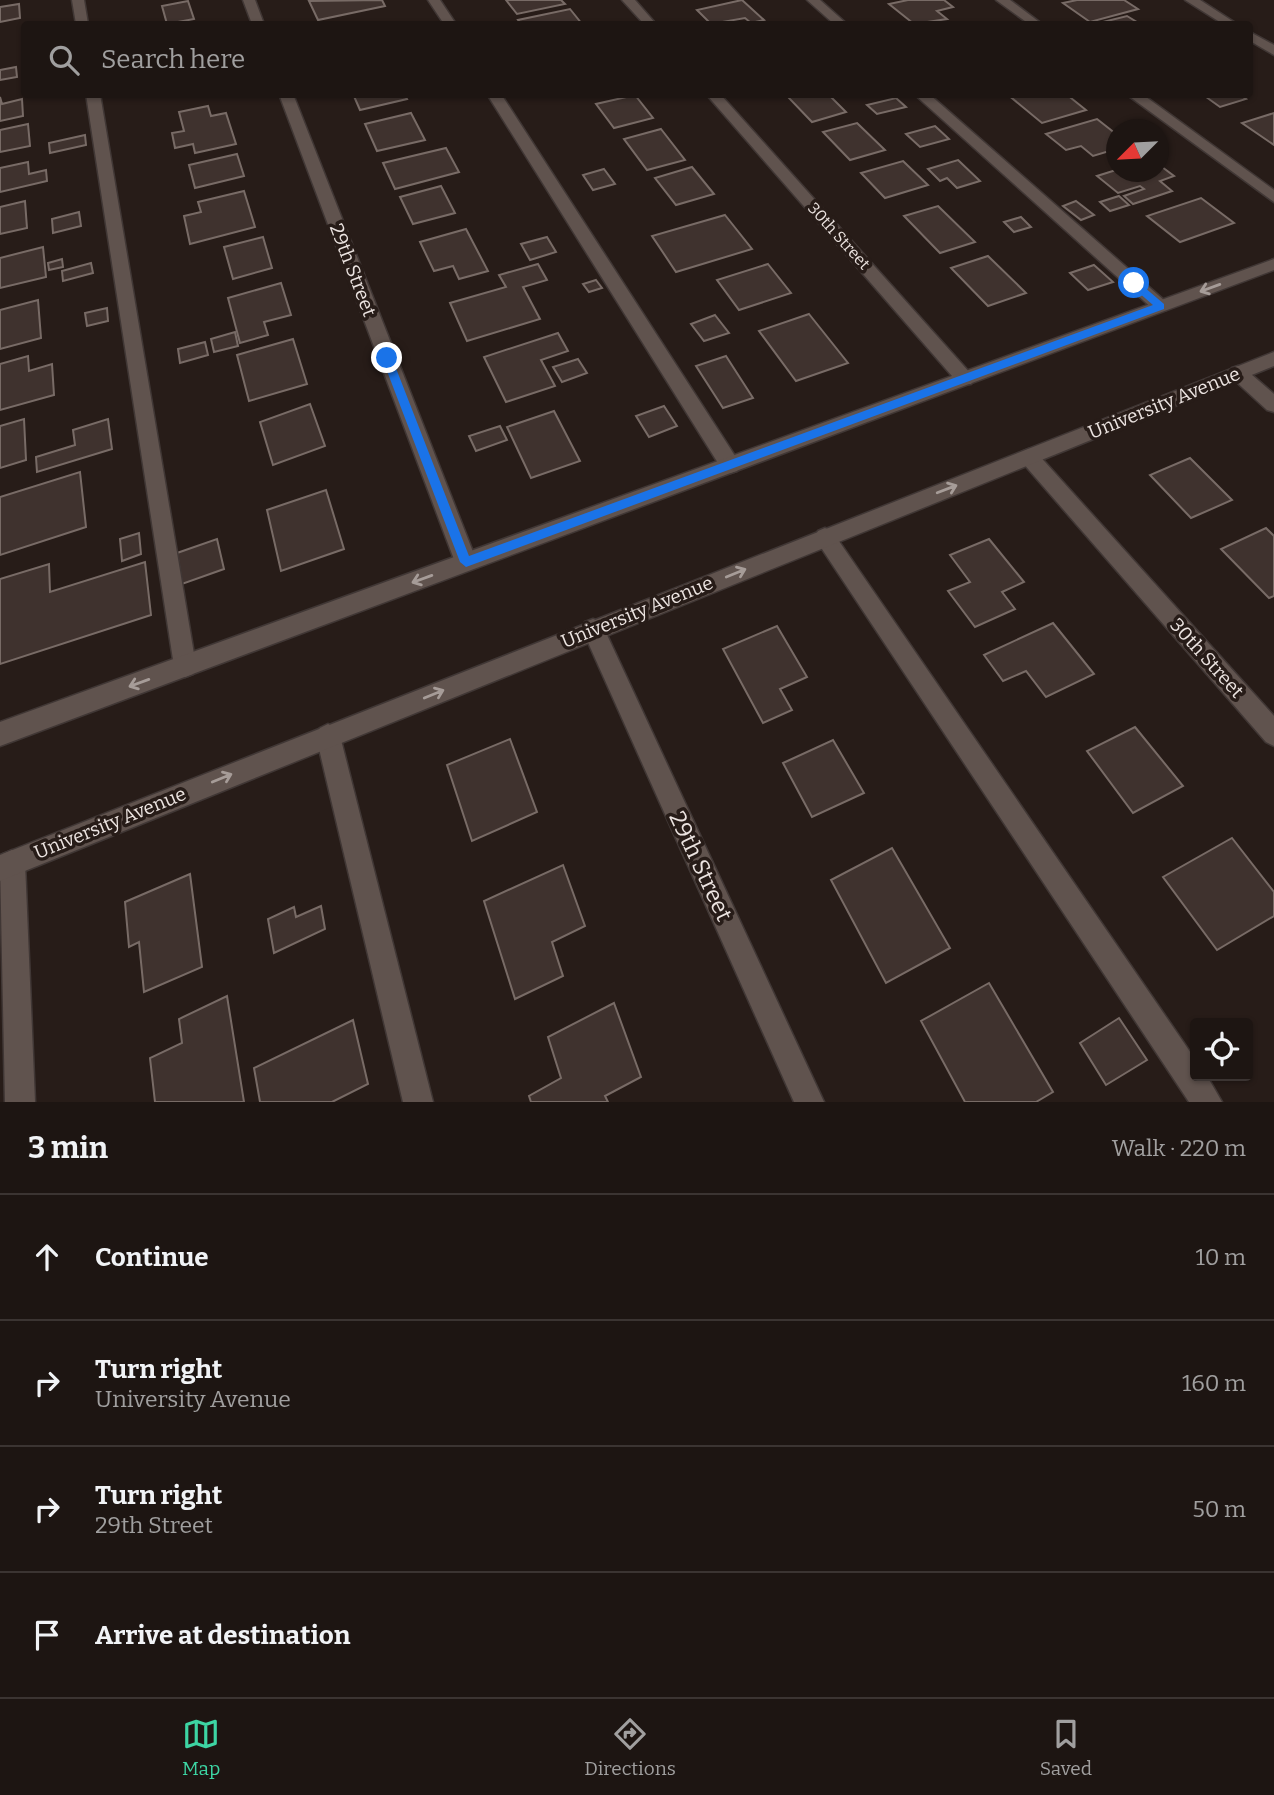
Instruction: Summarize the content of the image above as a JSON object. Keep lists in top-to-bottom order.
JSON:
{
  "streets": {
    "street": ["30th Street", "29th Street", "University Avenue"]
  },
  "crossings": [
    ["30th Street", "University Avenue"],
    ["29th Street", "University Avenue"]
  ],
  "north": "bottom left",
  "page": {
    "search": "Search here",
    "heading": ["3 min", "Walk · 220 m"],
    "list": [
      ["Continue", "10 m"],
      ["Turn right", "University Avenue", "160 m"],
      ["Turn right", "29th Street", "50 m"],
      "Arrive at destination"
    ],
    "nav": ["Map", "Directions", "Saved"]
  }
}
